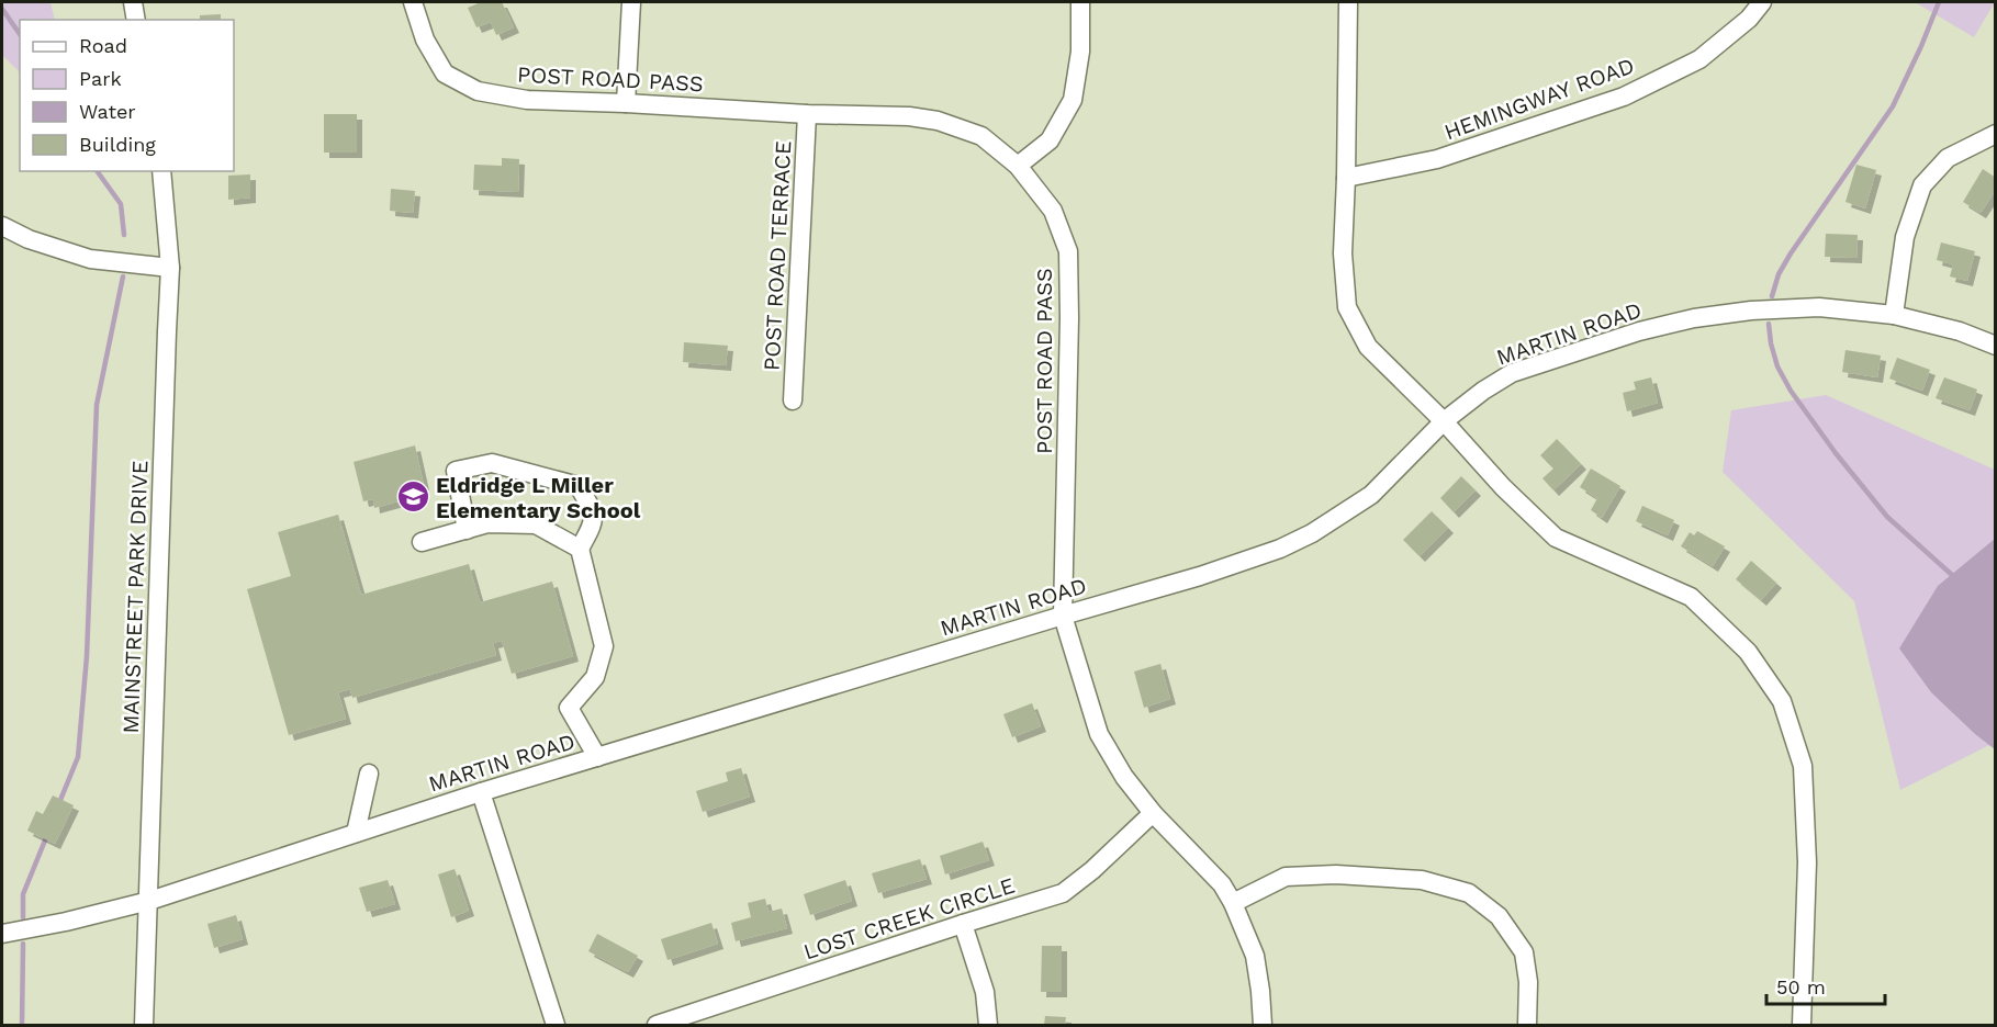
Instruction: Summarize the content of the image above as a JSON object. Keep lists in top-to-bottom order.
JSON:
{
  "streets": {
    "street": [
      "POST ROAD PASS",
      "HEMINGWAY ROAD",
      "POST ROAD TERRACE",
      "MARTIN ROAD",
      "MAINSTREET PARK DRIVE",
      "LOST CREEK CIRCLE"
    ]
  },
  "crossings": [
    ["POST ROAD PASS", "POST ROAD TERRACE"],
    ["POST ROAD PASS", "MARTIN ROAD"],
    ["POST ROAD PASS", "LOST CREEK CIRCLE"],
    ["MARTIN ROAD", "MAINSTREET PARK DRIVE"]
  ],
  "places": {
    "school or university": ["Eldridge L Miller Elementary School"]
  },
  "legend": [
    "Road",
    "Park",
    "Water",
    "Building"
  ],
  "scale_bar": "50 m"
}
